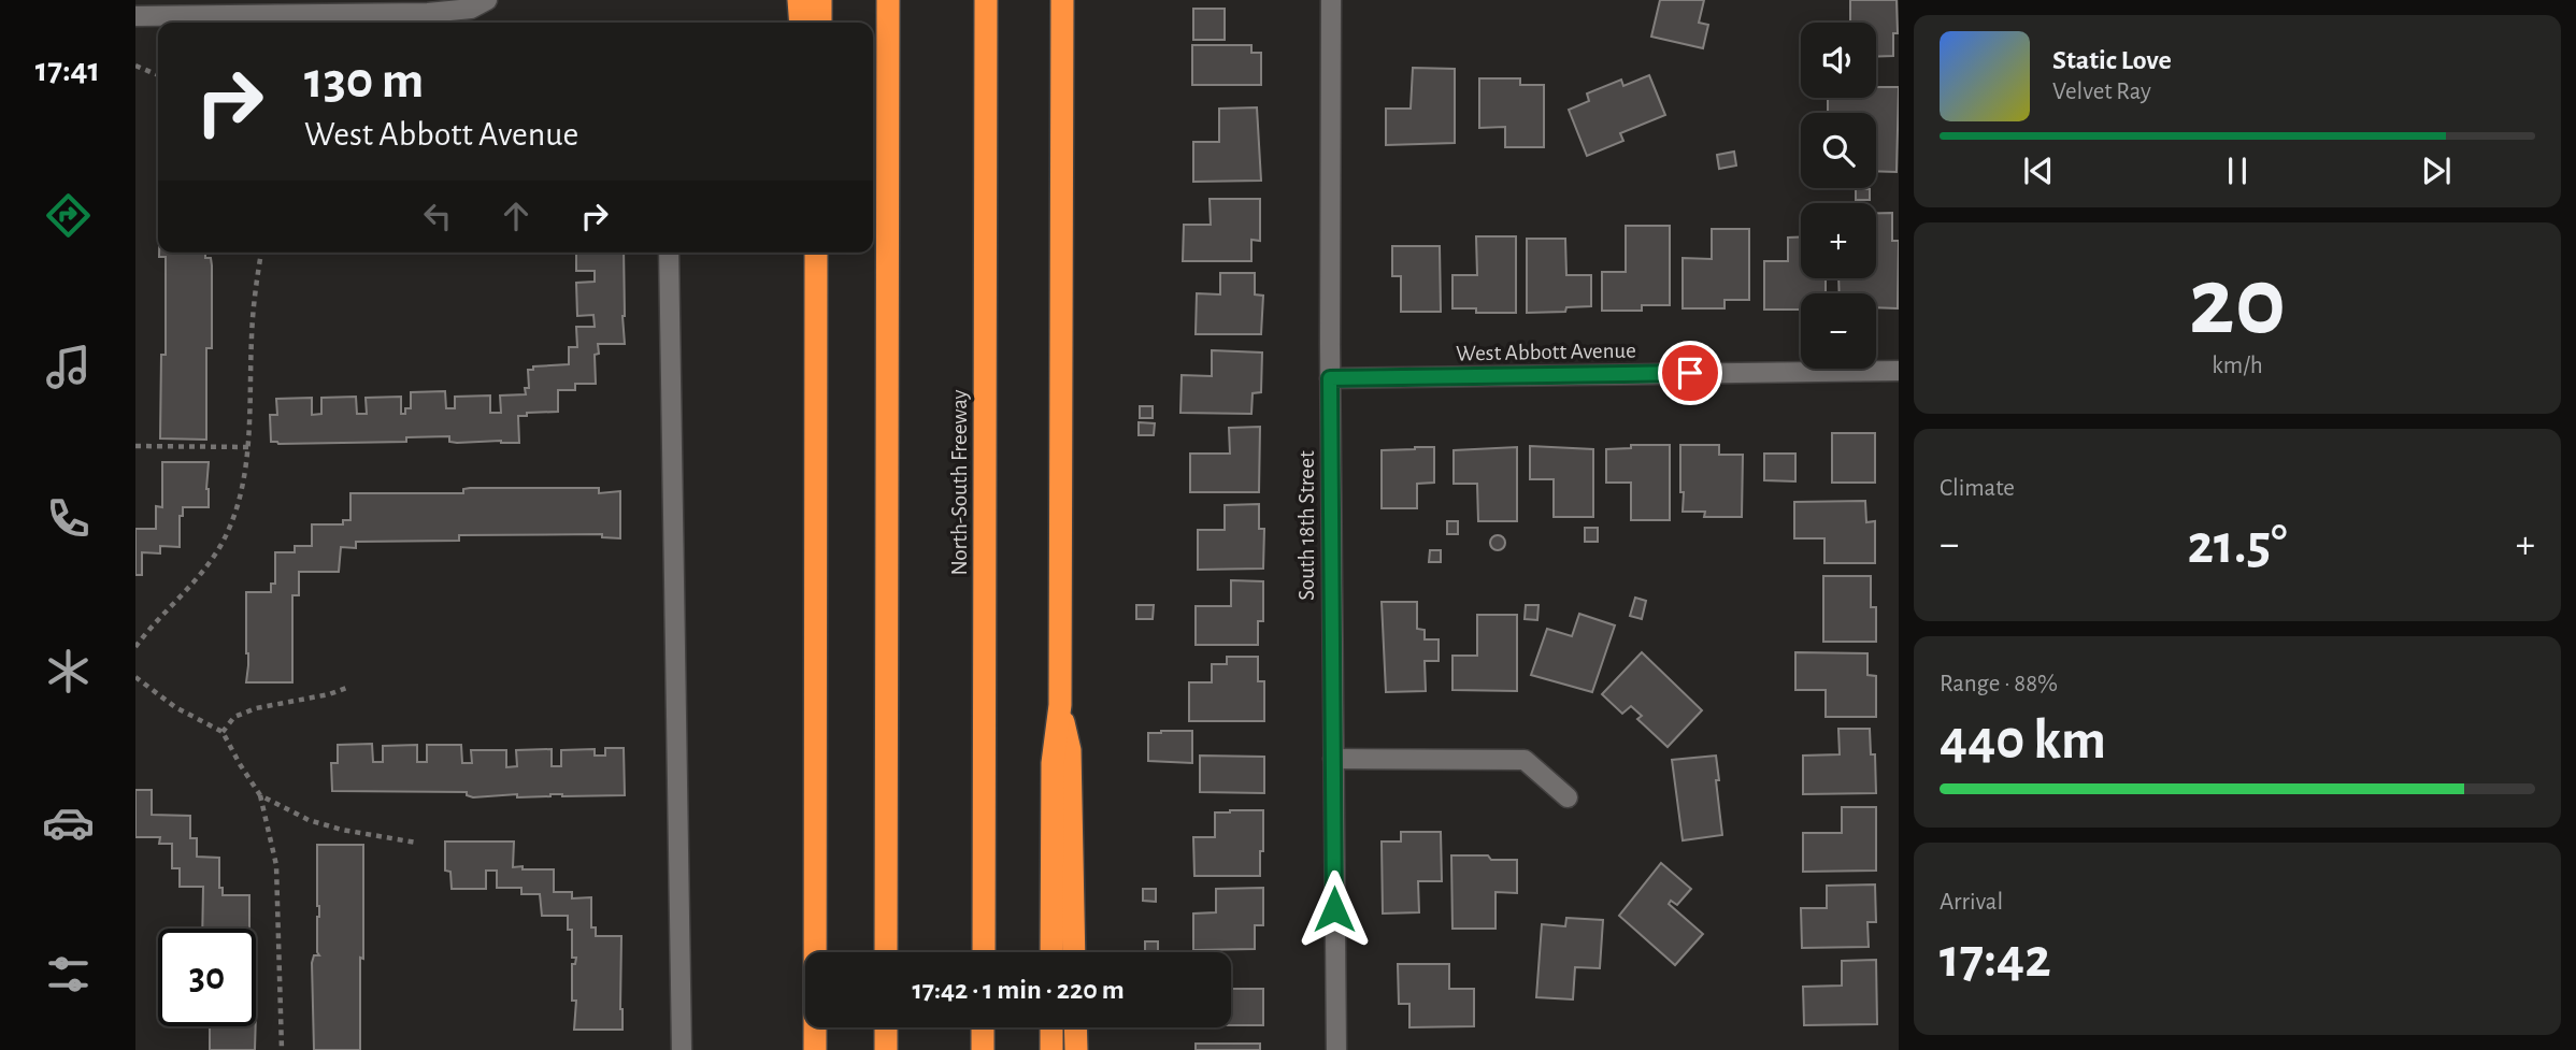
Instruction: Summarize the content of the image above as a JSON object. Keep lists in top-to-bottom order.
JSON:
{
  "streets": {
    "highway": ["North-South Freeway"],
    "street": ["West Abbott Avenue", "South 18th Street"]
  },
  "crossings": [
    ["West Abbott Avenue", "South 18th Street"]
  ],
  "page": {
    "tabs": "17:41",
    "map_buttons": ["+", "−"],
    "turn": ["130 m", "West Abbott Avenue"],
    "song": ["Static Love", "Velvet Ray"],
    "tile": [
      ["20", "km/h"],
      "Climate",
      ["Range · 88%", "440 km"],
      ["Arrival", "17:42"]
    ],
    "heat": ["−", "21.5°", "+"],
    "limit": "30",
    "trip": "17:42 · 1 min · 220 m"
  }
}
